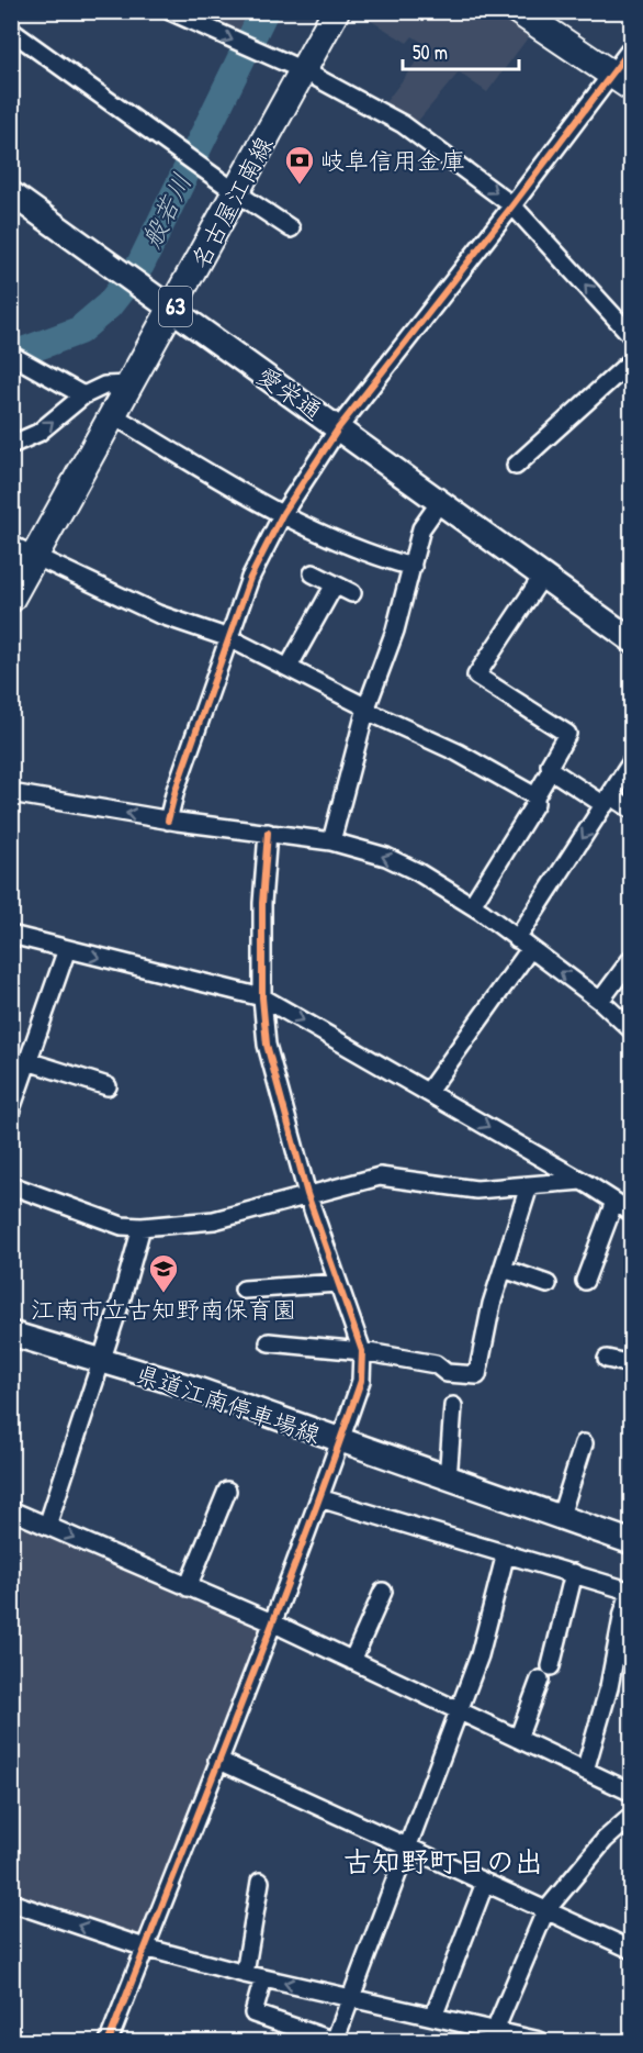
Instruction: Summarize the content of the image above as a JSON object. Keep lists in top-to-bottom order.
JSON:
{
  "streets": {
    "main road": ["名古屋江南線", "63"],
    "street": ["愛栄通", "県道江南停車場線"]
  },
  "crossings": [
    ["名古屋江南線", "愛栄通"]
  ],
  "districts": ["古知野町日の出"],
  "water": ["般若川"],
  "places": {
    "bank": ["岐阜信用金庫"],
    "school or university": ["江南市立古知野南保育園"]
  },
  "scale_bar": "50 m"
}
